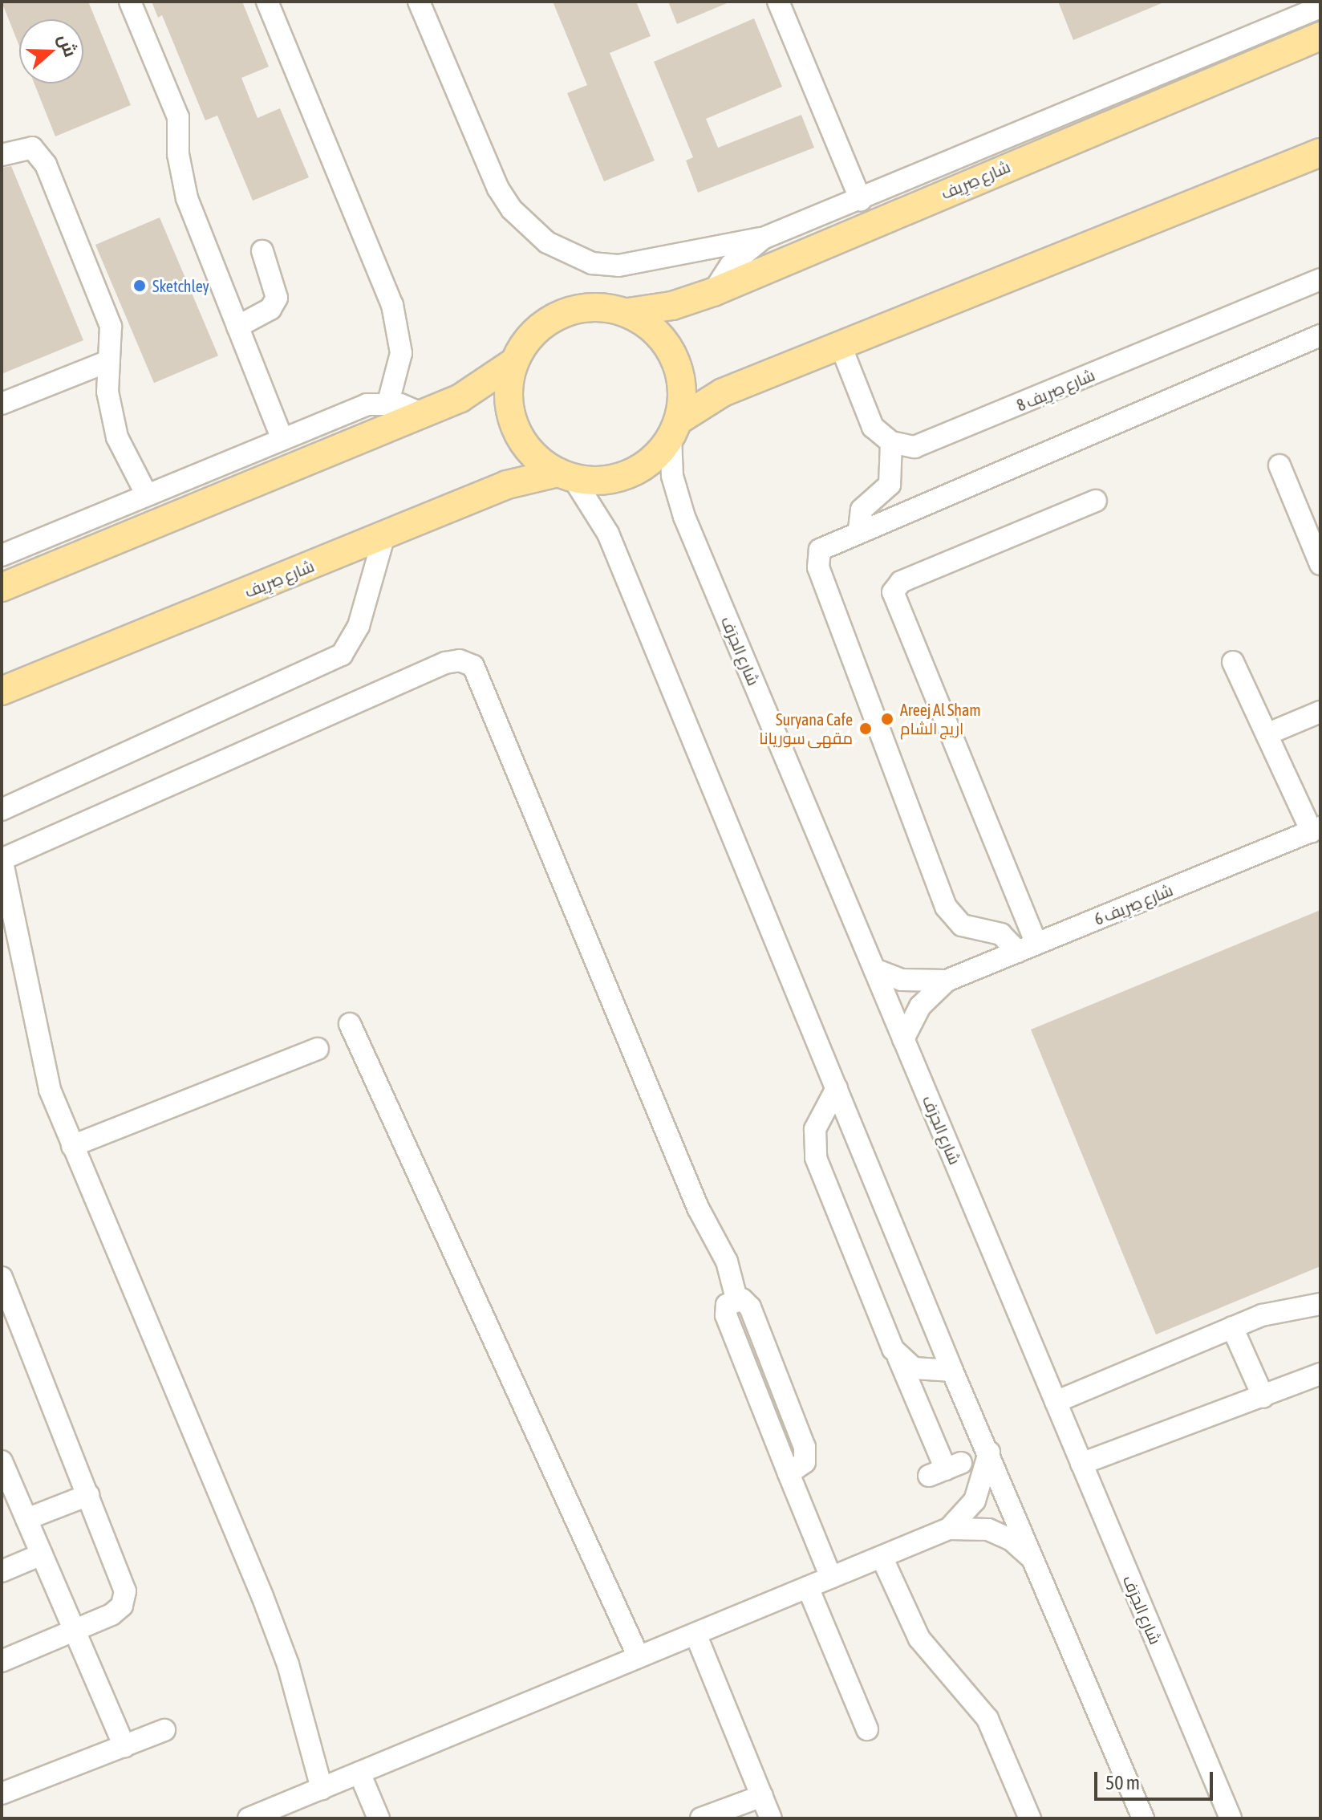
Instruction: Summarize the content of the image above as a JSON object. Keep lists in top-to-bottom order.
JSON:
{
  "streets": {
    "main road": ["شارع صِرِيف"],
    "street": ["شارع صِرِيف 8", "شارع الحِرَف", "شارع صِرِيف 6"]
  },
  "crossings": [
    ["شارع صِرِيف", "شارع الحِرَف"],
    ["شارع الحِرَف", "شارع صِرِيف 6"]
  ],
  "places": ["Sketchley", "Areej Al Sham اريج الشام", "Suryana Cafe مقهى سوريانا"],
  "scale_bar": "50 m",
  "north": "right"
}
